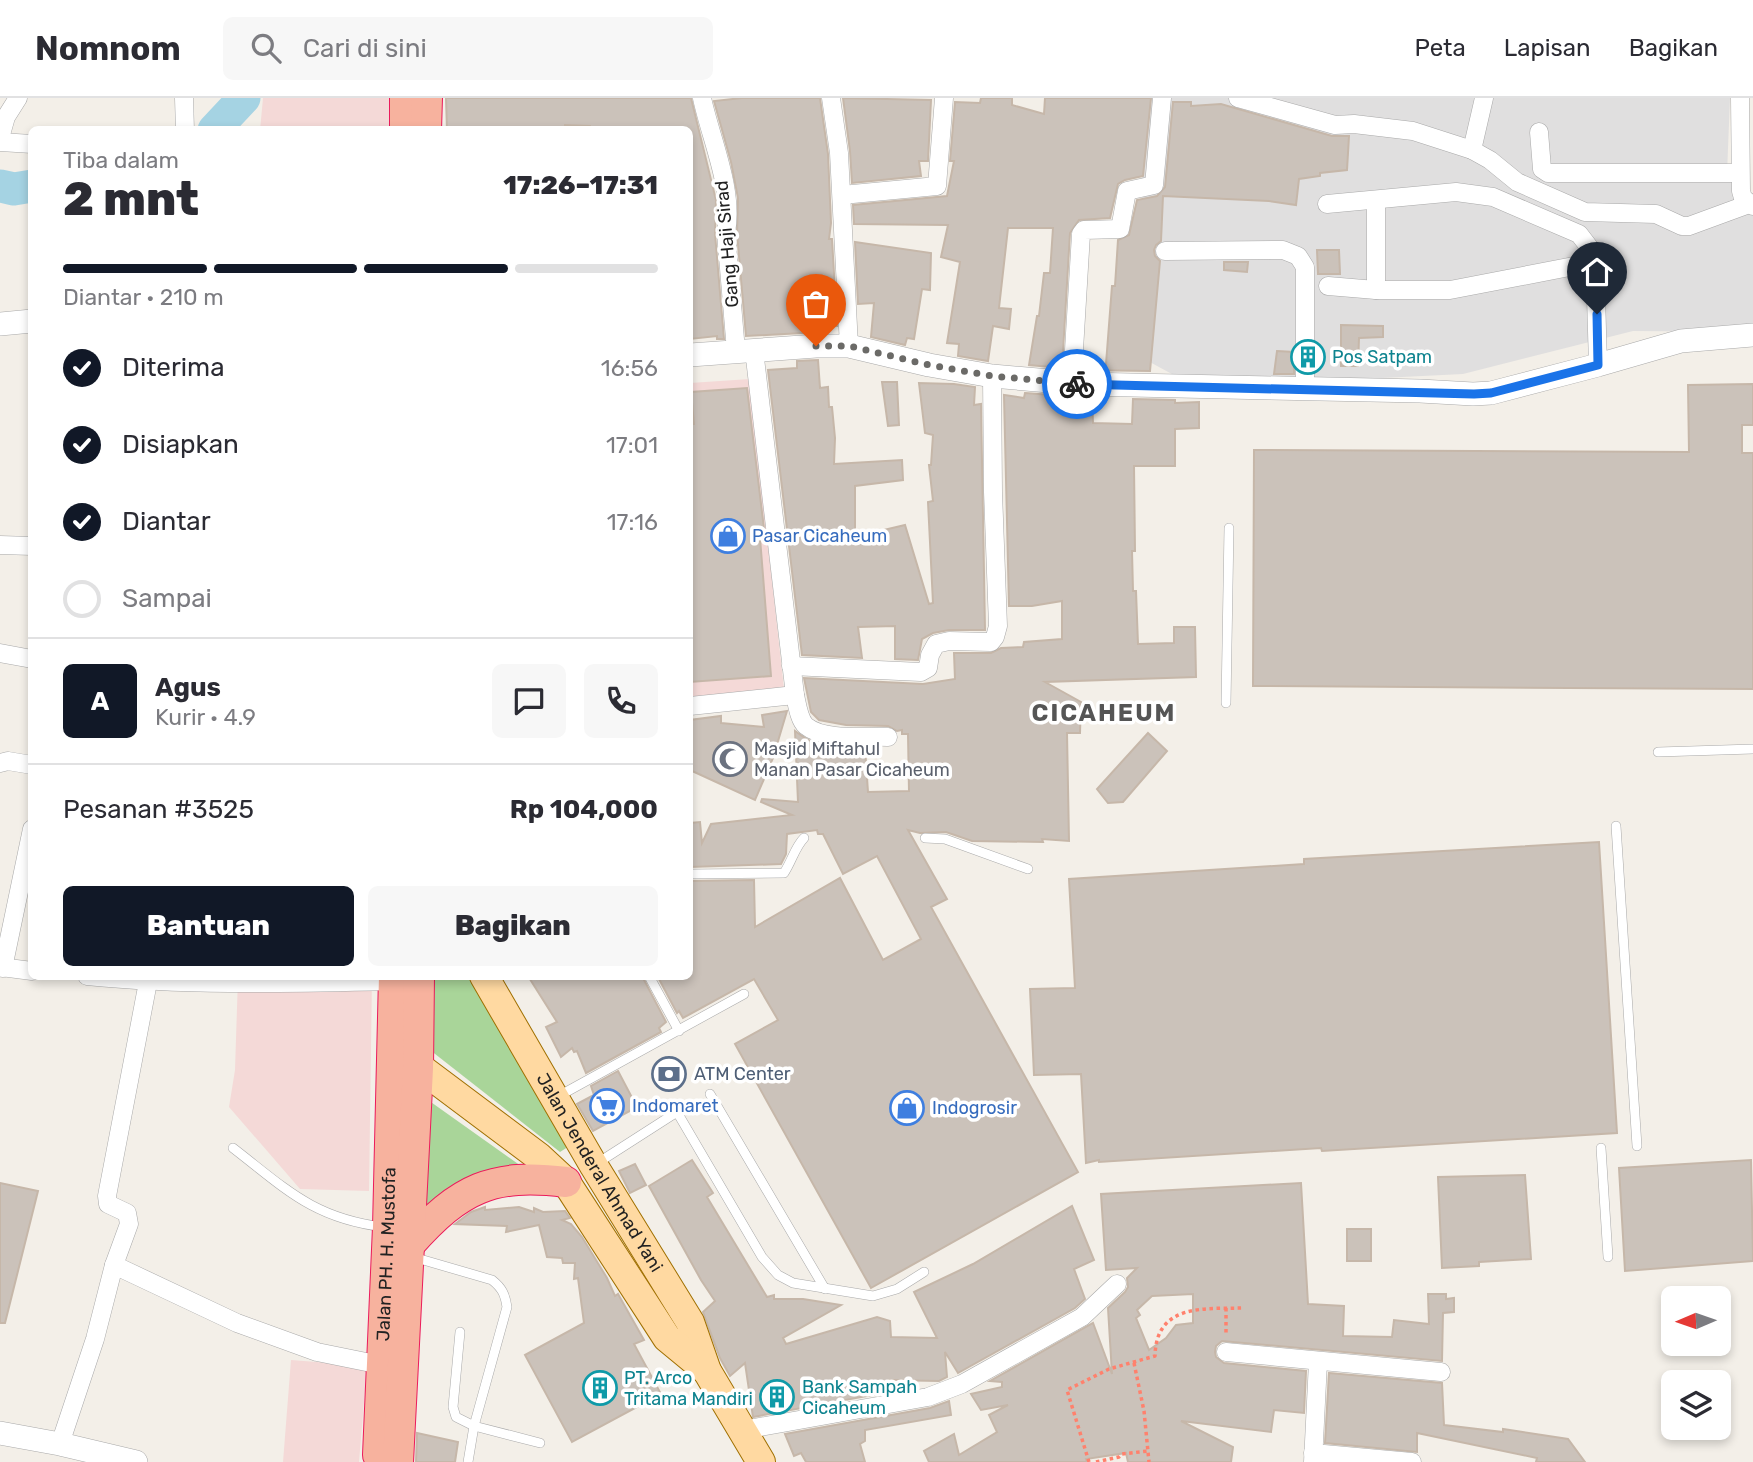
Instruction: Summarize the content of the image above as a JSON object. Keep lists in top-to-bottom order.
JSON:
{
  "streets": {
    "highway": ["Jalan PH. H. Mustofa"],
    "main road": ["Jalan Jenderal Ahmad Yani"],
    "street": ["Gang Haji Sirad"]
  },
  "crossings": [
    ["Jalan Jenderal Ahmad Yani", "Jalan PH. H. Mustofa"]
  ],
  "districts": ["CICAHEUM"],
  "places": {
    "building": ["Pos Satpam", "PT. Arco Tritama Mandiri", "Bank Sampah Cicaheum"],
    "shop": ["Pasar Cicaheum", "Indogrosir"],
    "mosque": ["Masjid Miftahul Manan Pasar Cicaheum"],
    "bank": ["ATM Center"],
    "supermarket": ["Indomaret"]
  },
  "north": "left",
  "page": {
    "header": "Nomnom",
    "search": "Cari di sini",
    "nav": ["Peta", "Lapisan", "Bagikan"],
    "heading": ["2 mnt", "Tiba dalam", "17:26–17:31"],
    "panel": [
      "Agus",
      "Kurir · 4.9",
      "Pesanan #3525",
      "Rp 104,000"
    ],
    "bar": "Diantar · 210 m",
    "list": [
      ["Diterima", "16:56"],
      ["Disiapkan", "17:01"],
      ["Diantar", "17:16"],
      "Sampai"
    ],
    "round": "A",
    "buttons": ["Bantuan", "Bagikan"]
  }
}
